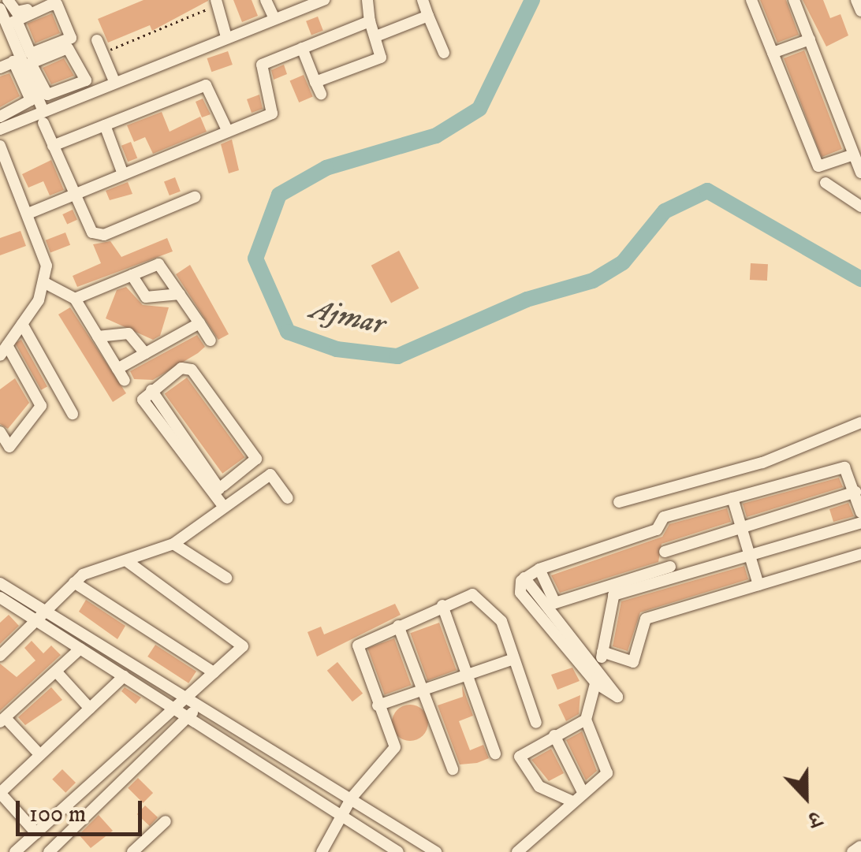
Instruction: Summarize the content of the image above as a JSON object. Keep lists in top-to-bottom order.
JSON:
{
  "water": ["Ajmar"],
  "scale_bar": "100 m",
  "north": "bottom"
}
